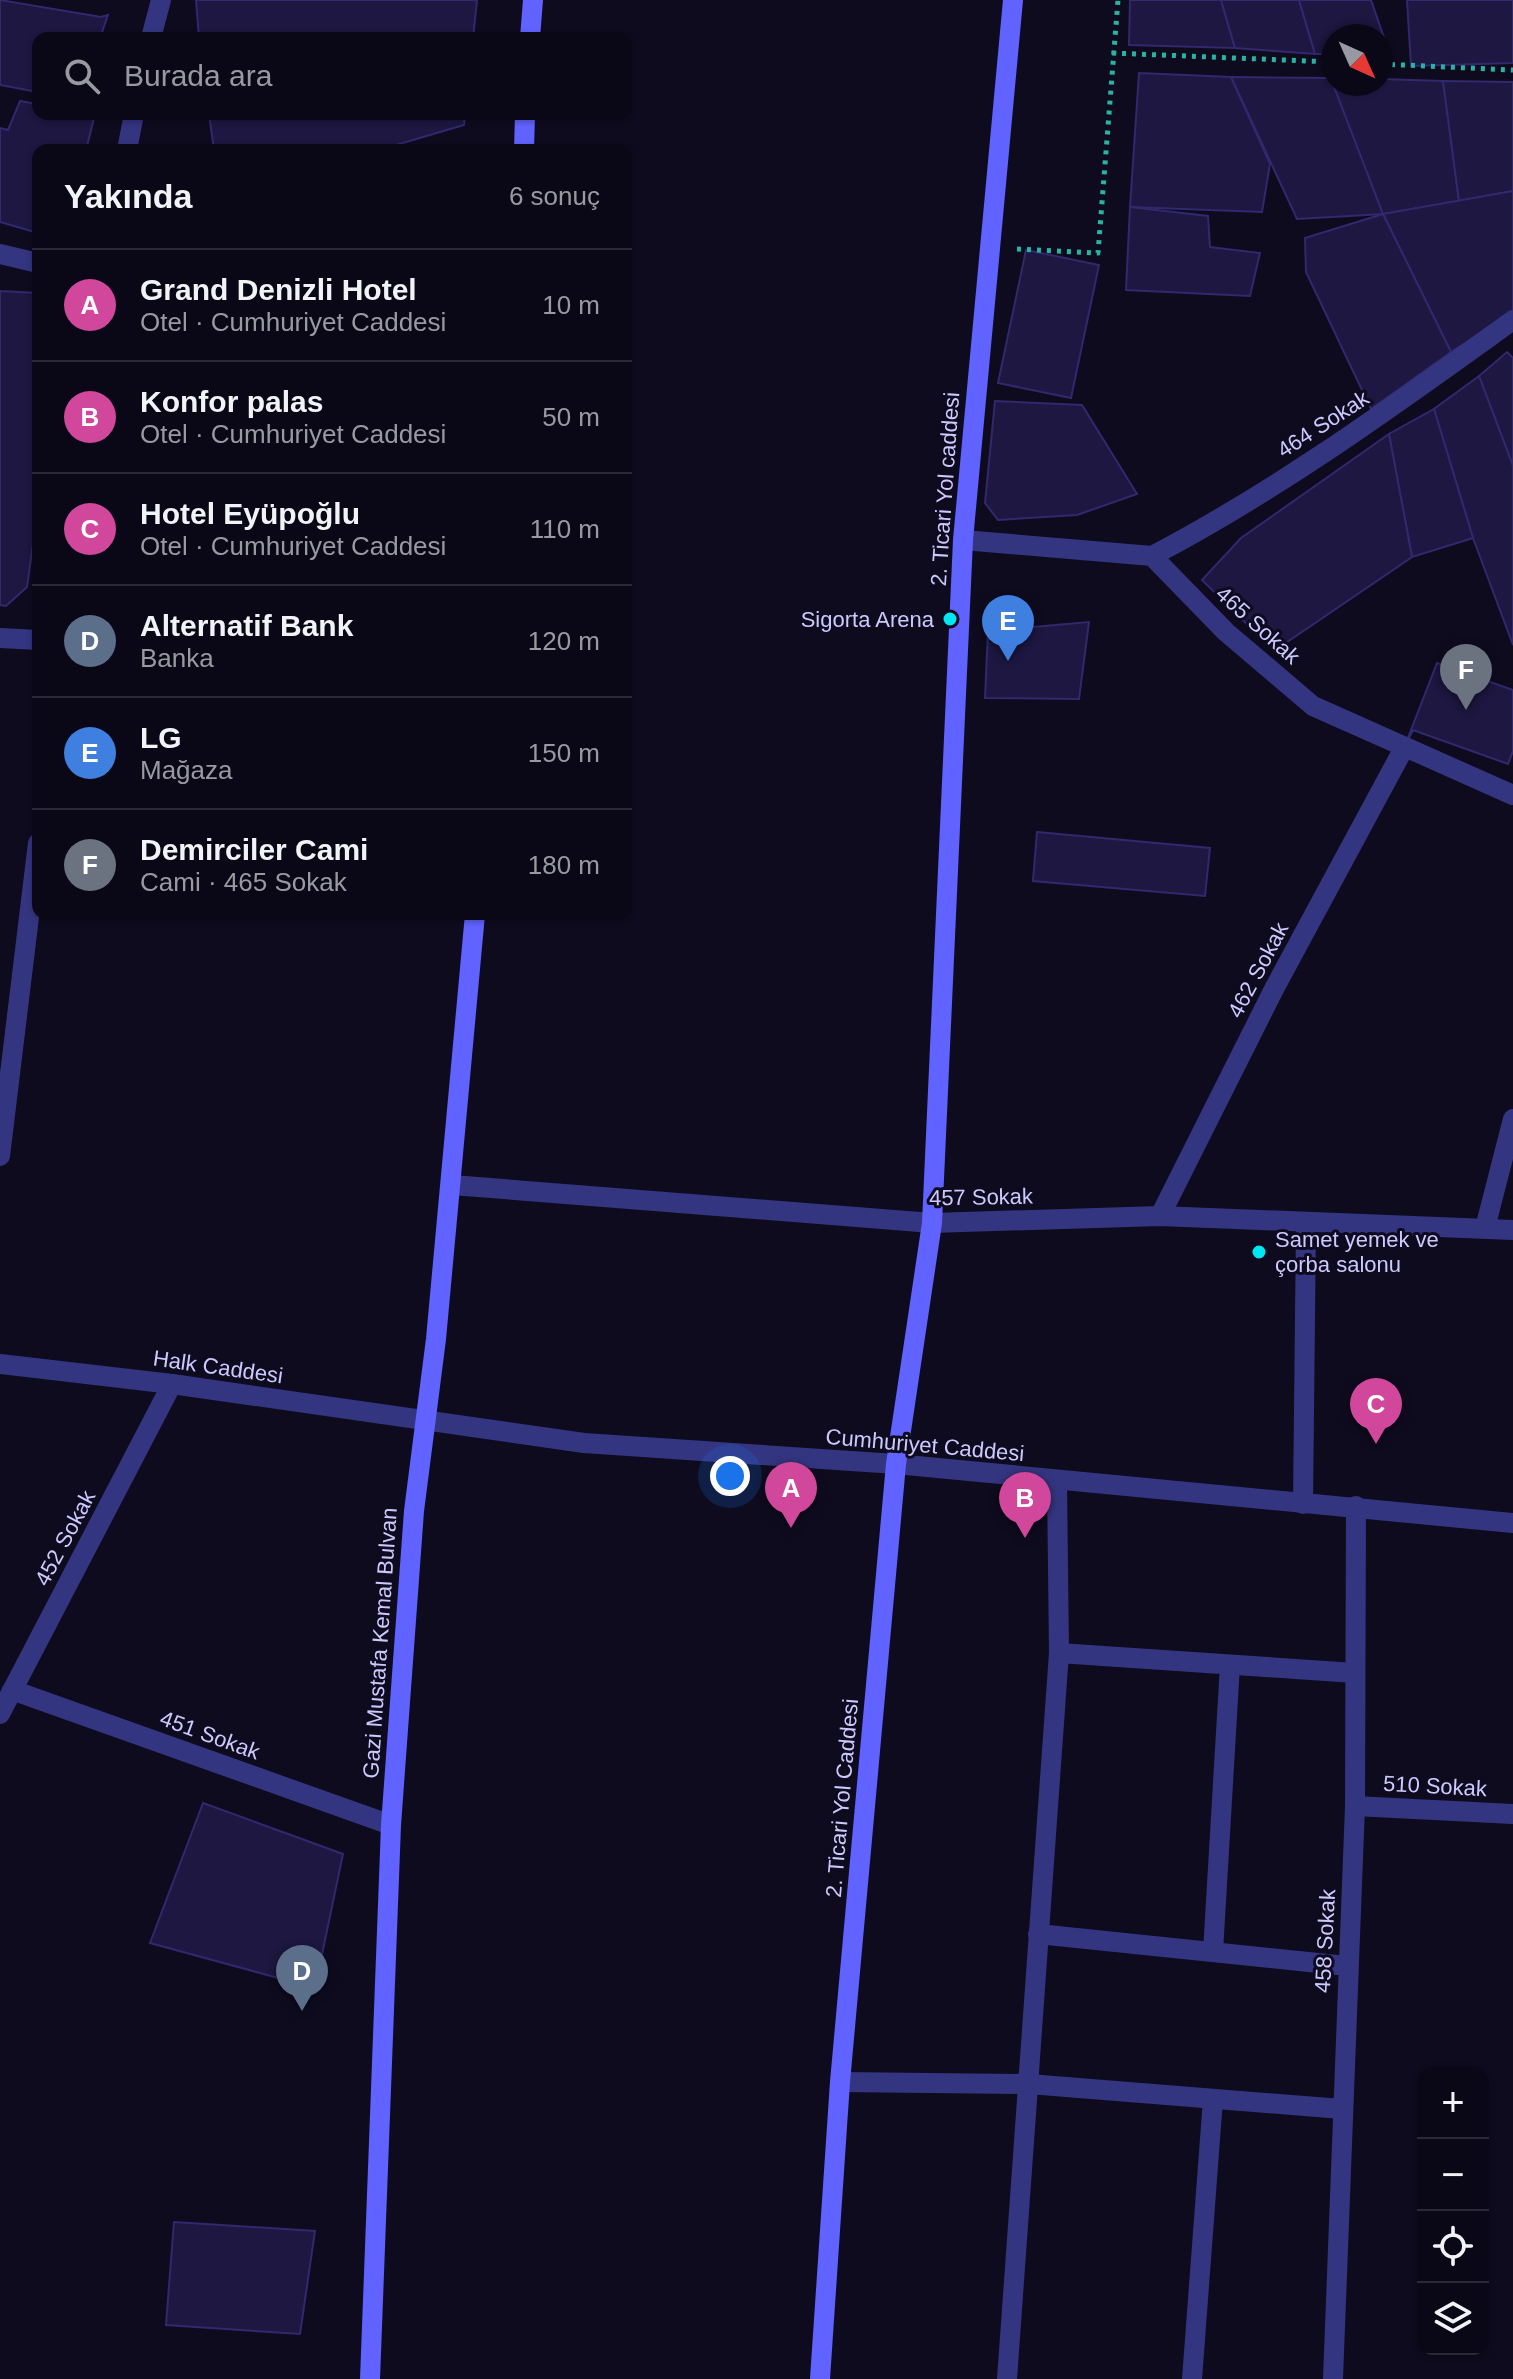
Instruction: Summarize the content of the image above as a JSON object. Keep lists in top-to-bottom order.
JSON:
{
  "streets": {
    "main road": ["2. Ticari Yol caddesi", "Gazi Mustafa Kemal Bulvan", "2. Ticari Yol Caddesi"],
    "street": [
      "464 Sokak",
      "465 Sokak",
      "462 Sokak",
      "457 Sokak",
      "Halk Caddesi",
      "Cumhuriyet Caddesi",
      "452 Sokak",
      "451 Sokak",
      "510 Sokak",
      "458 Sokak"
    ]
  },
  "crossings": [
    ["464 Sokak", "465 Sokak"],
    ["2. Ticari Yol caddesi", "457 Sokak"],
    ["2. Ticari Yol caddesi", "2. Ticari Yol Caddesi"],
    ["465 Sokak", "462 Sokak"],
    ["462 Sokak", "457 Sokak"],
    ["457 Sokak", "Gazi Mustafa Kemal Bulvan"],
    ["457 Sokak", "2. Ticari Yol Caddesi"],
    ["Halk Caddesi", "Cumhuriyet Caddesi"],
    ["Halk Caddesi", "452 Sokak"],
    ["Halk Caddesi", "Gazi Mustafa Kemal Bulvan"],
    ["Cumhuriyet Caddesi", "Gazi Mustafa Kemal Bulvan"],
    ["Cumhuriyet Caddesi", "2. Ticari Yol Caddesi"],
    ["Cumhuriyet Caddesi", "458 Sokak"],
    ["452 Sokak", "451 Sokak"],
    ["Gazi Mustafa Kemal Bulvan", "451 Sokak"],
    ["510 Sokak", "458 Sokak"]
  ],
  "places": ["Sigorta Arena", "Samet yemek ve çorba salonu"],
  "north": "bottom right",
  "page": {
    "search": "Burada ara",
    "heading": ["Yakında", "6 sonuç"],
    "list": [
      {
        "mark": "A",
        "name": "Grand Denizli Hotel",
        "note": "Otel · Cumhuriyet Caddesi",
        "value": "10 m"
      },
      {
        "mark": "B",
        "name": "Konfor palas",
        "note": "Otel · Cumhuriyet Caddesi",
        "value": "50 m"
      },
      {
        "mark": "C",
        "name": "Hotel Eyüpoğlu",
        "note": "Otel · Cumhuriyet Caddesi",
        "value": "110 m"
      },
      {
        "mark": "D",
        "name": "Alternatif Bank",
        "note": "Banka",
        "value": "120 m"
      },
      {
        "mark": "E",
        "name": "LG",
        "note": "Mağaza",
        "value": "150 m"
      },
      {
        "mark": "F",
        "name": "Demirciler Cami",
        "note": "Cami · 465 Sokak",
        "value": "180 m"
      }
    ],
    "pins": [
      "E",
      "F",
      "C",
      "A",
      "B",
      "D"
    ],
    "map_buttons": ["+", "−"]
  }
}
